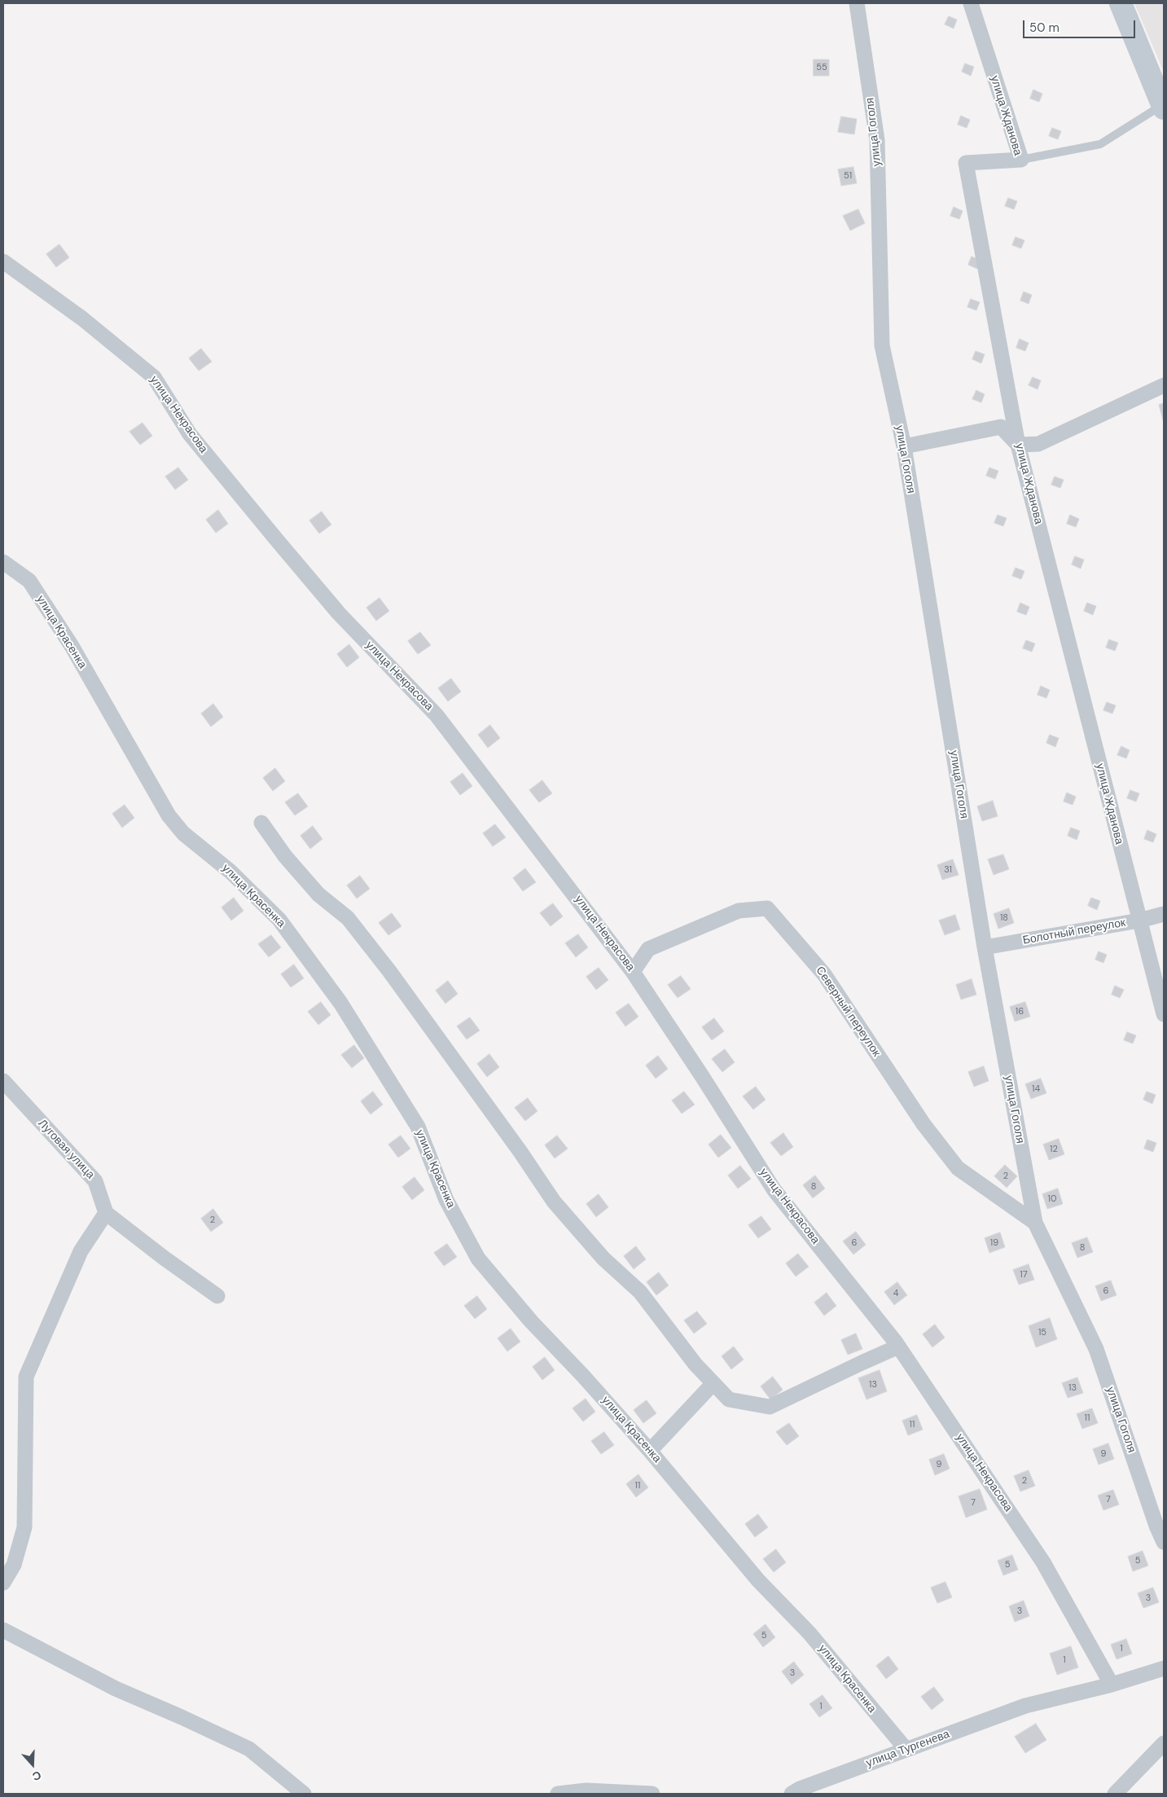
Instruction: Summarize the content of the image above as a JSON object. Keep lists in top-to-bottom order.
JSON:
{
  "streets": {
    "street": [
      "улица Жданова",
      "улица Гоголя",
      "улица Некрасова",
      "улица Красенка",
      "Болотный переулок",
      "Северный переулок",
      "Луговая улица",
      "улица Тургенева"
    ]
  },
  "crossings": [
    ["улица Жданова", "Болотный переулок"],
    ["улица Гоголя", "Болотный переулок"],
    ["улица Гоголя", "Северный переулок"],
    ["улица Некрасова", "Северный переулок"],
    ["улица Некрасова", "улица Тургенева"],
    ["улица Красенка", "улица Тургенева"]
  ],
  "house_numbers": [
    "55",
    "51",
    "31",
    "18",
    "16",
    "14",
    "12",
    "2",
    "8",
    "10",
    "2",
    "6",
    "19",
    "8",
    "17",
    "6",
    "4",
    "15",
    "13",
    "13",
    "11",
    "11",
    "9",
    "9",
    "2",
    "11",
    "7",
    "7",
    "5",
    "5",
    "3",
    "3",
    "5",
    "1",
    "1",
    "3",
    "1"
  ],
  "scale_bar": "50 m",
  "north": "bottom"
}
